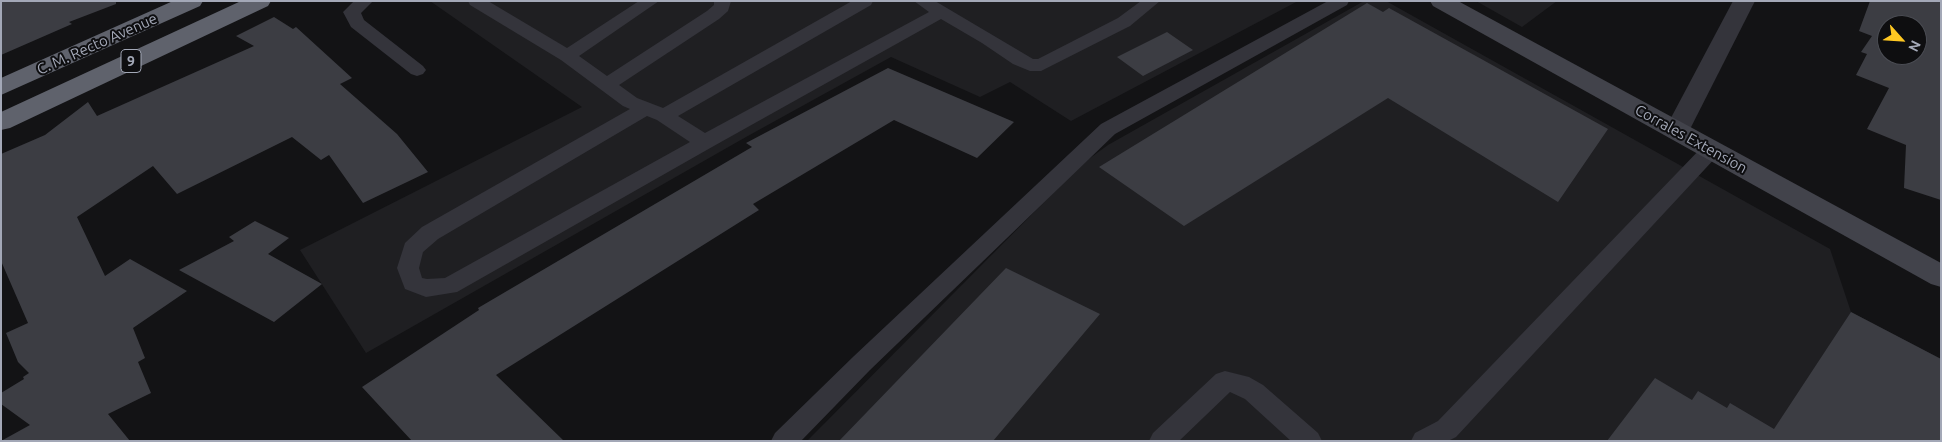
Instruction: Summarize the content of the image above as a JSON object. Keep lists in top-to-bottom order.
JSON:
{
  "streets": {
    "highway": ["C. M. Recto Avenue", "9"],
    "main road": ["Corrales Extension"]
  },
  "north": "bottom right"
}
